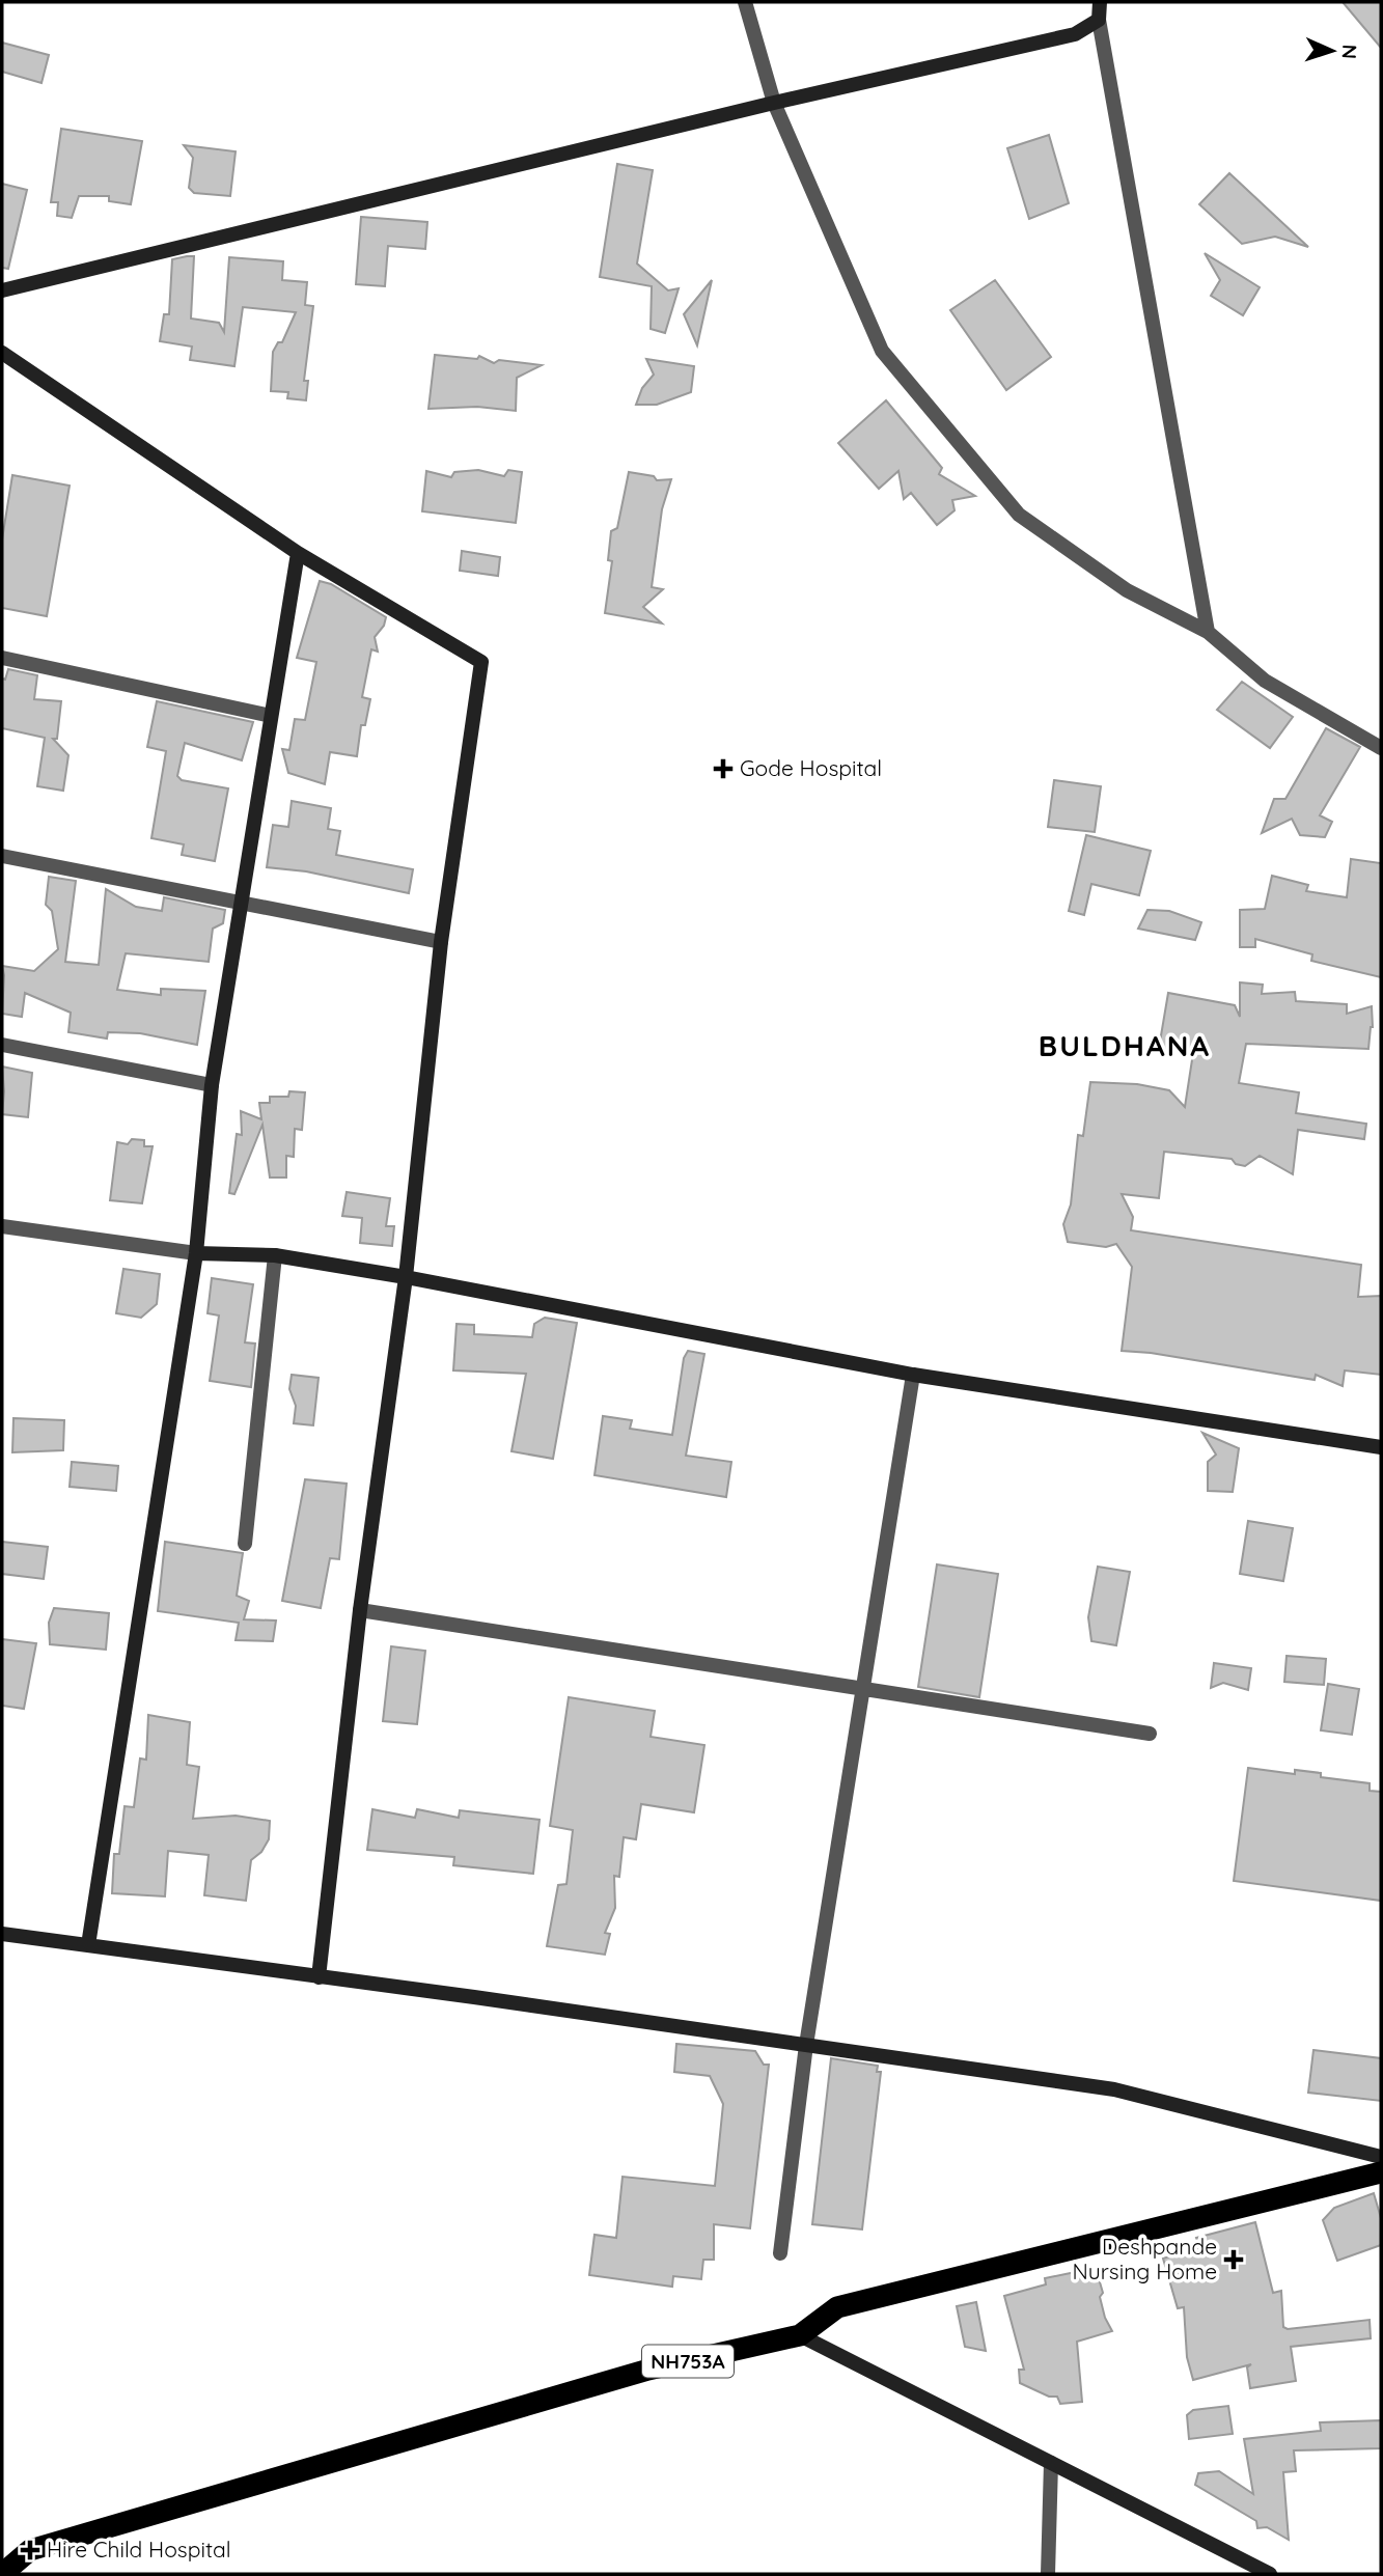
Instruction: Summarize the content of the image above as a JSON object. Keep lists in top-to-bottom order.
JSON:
{
  "streets": {
    "highway": ["NH753A"]
  },
  "districts": ["BULDHANA"],
  "places": {
    "health": ["Gode Hospital", "Deshpande Nursing Home", "Hire Child Hospital"]
  },
  "north": "right"
}
